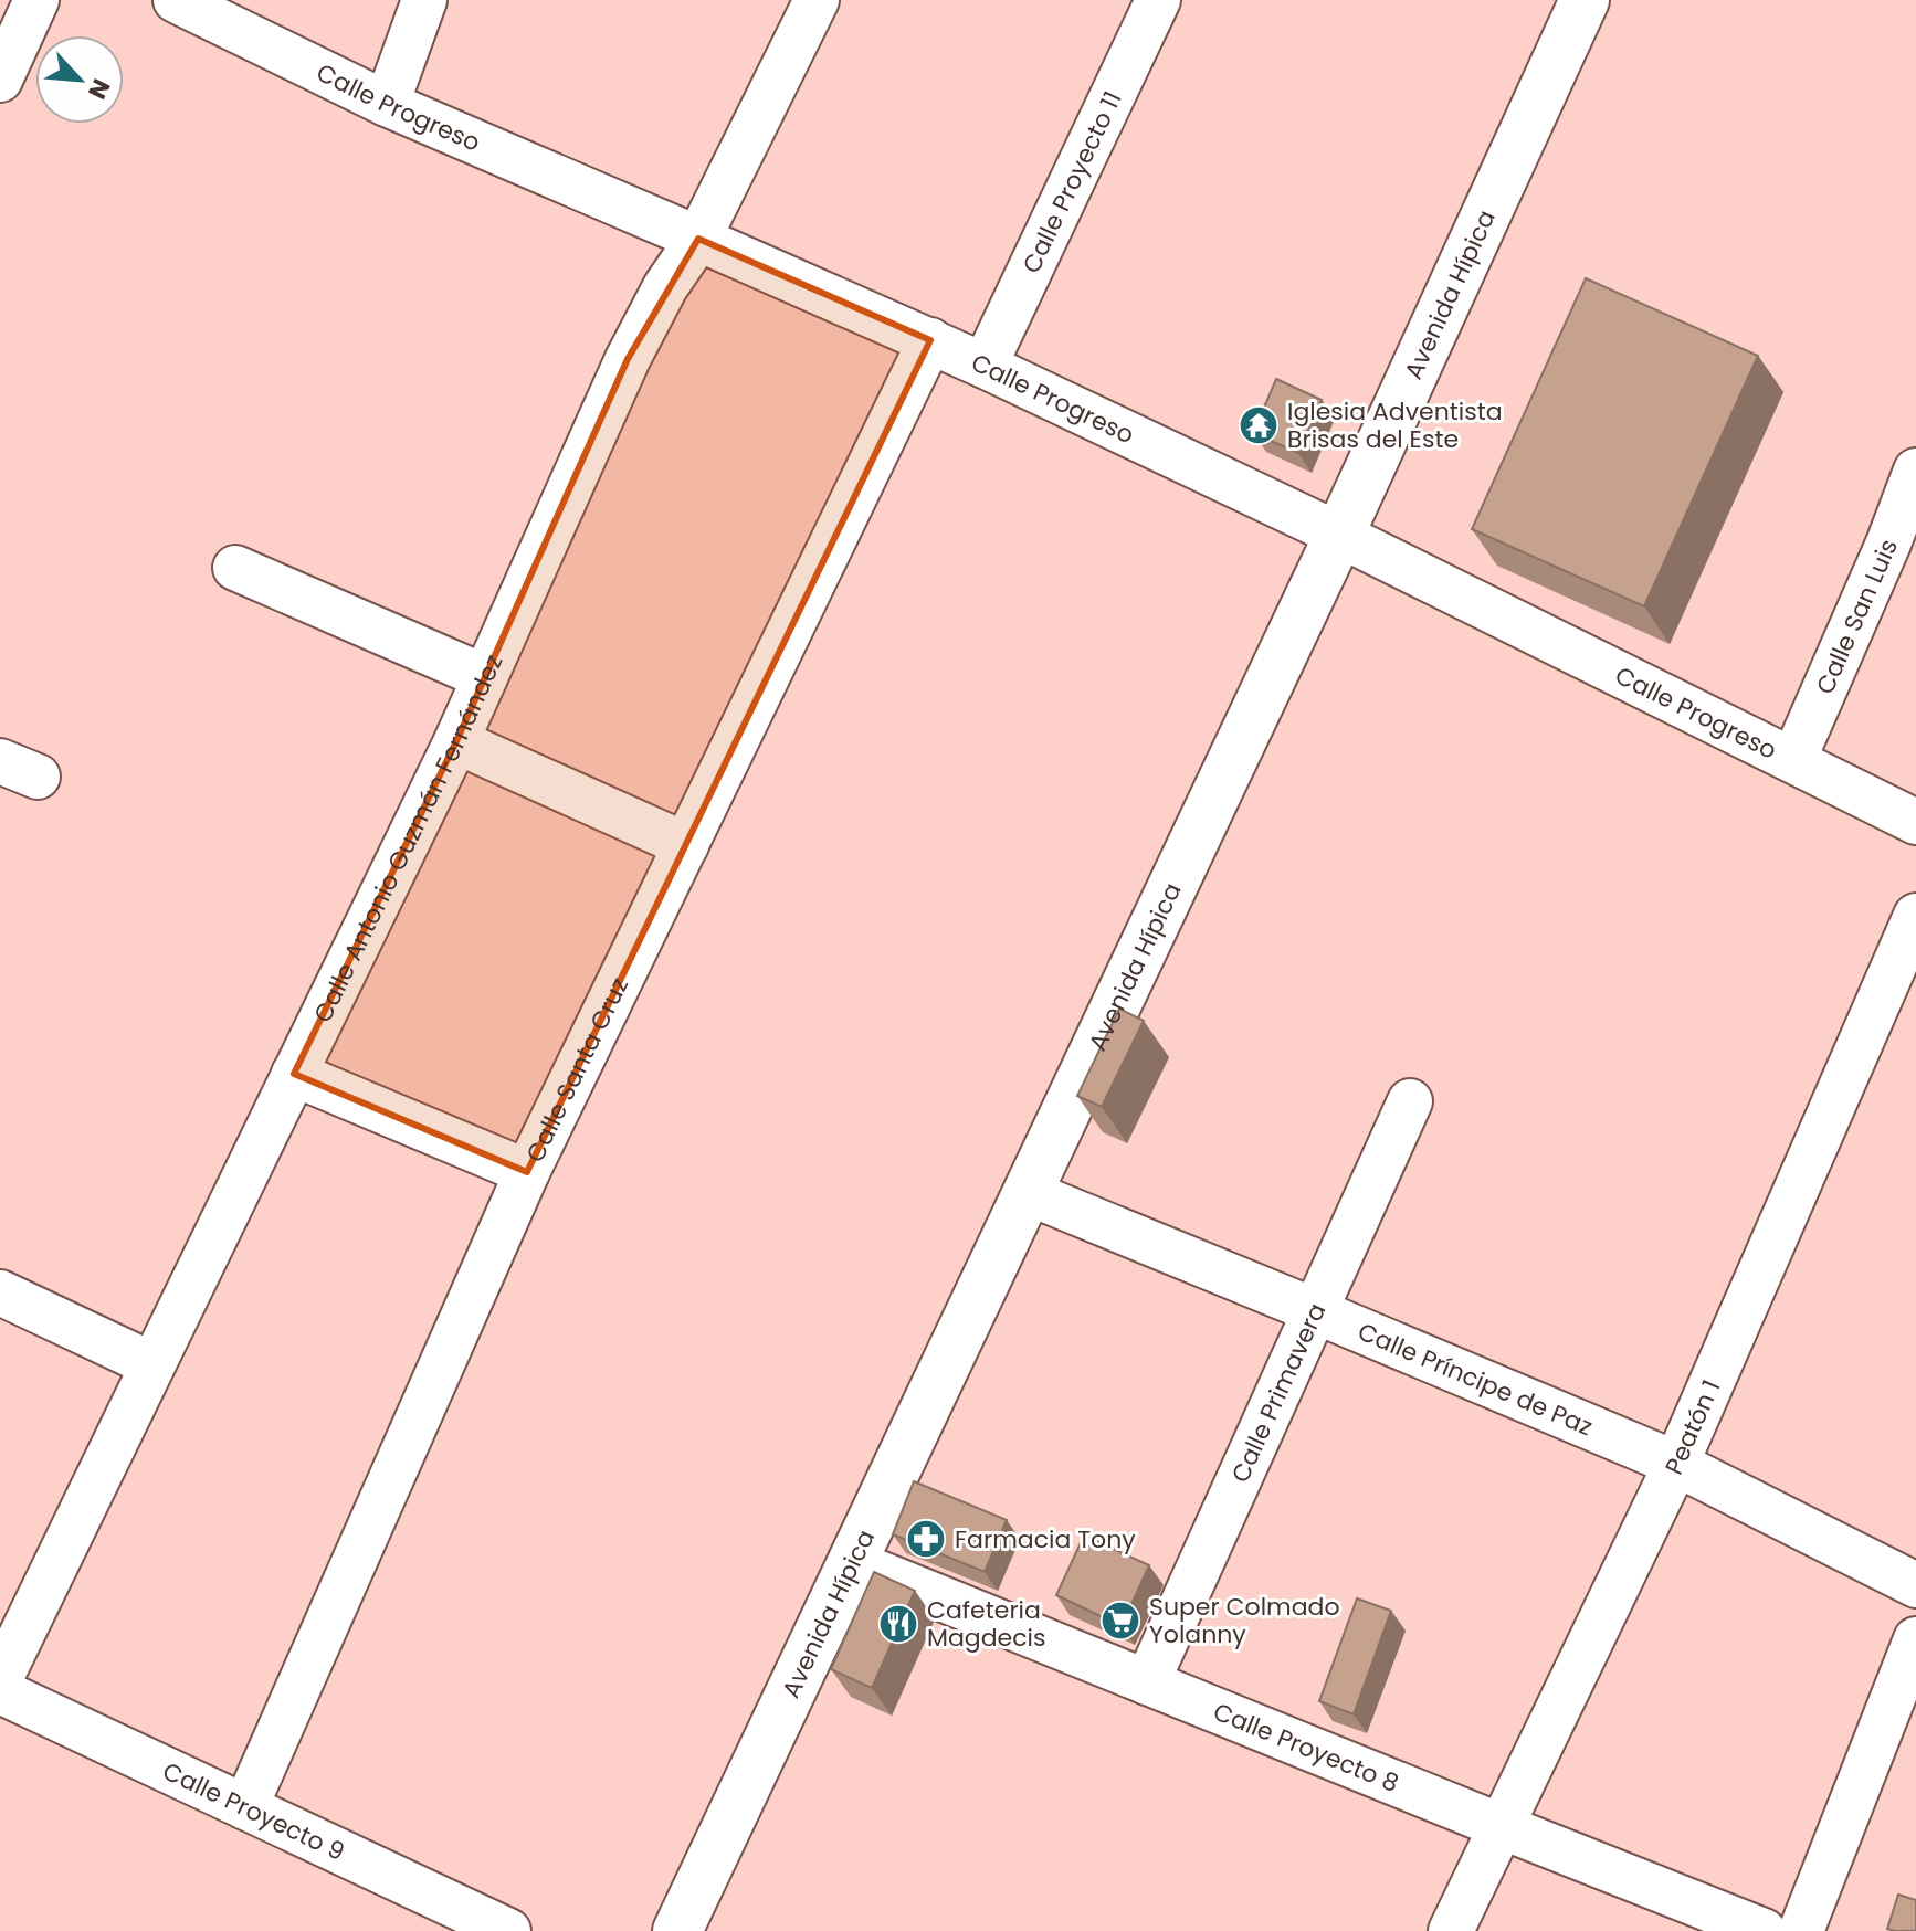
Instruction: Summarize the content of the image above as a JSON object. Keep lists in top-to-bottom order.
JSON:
{
  "streets": {
    "street": [
      "Calle Progreso",
      "Calle Proyecto 11",
      "Avenida Hípica",
      "Calle San Luis",
      "Calle Antonio Guzmán Fernández",
      "Calle Santa Cruz",
      "Calle Príncipe de Paz",
      "Calle Primavera",
      "Peatón 1",
      "Calle Proyecto 8",
      "Calle Proyecto 9"
    ]
  },
  "crossings": [
    ["Calle Progreso", "Calle Proyecto 11"],
    ["Calle Progreso", "Avenida Hípica"],
    ["Calle Progreso", "Calle San Luis"],
    ["Calle Progreso", "Calle Antonio Guzmán Fernández"],
    ["Calle Progreso", "Calle Santa Cruz"],
    ["Avenida Hípica", "Calle Príncipe de Paz"],
    ["Avenida Hípica", "Calle Proyecto 8"],
    ["Calle Santa Cruz", "Calle Proyecto 9"],
    ["Calle Príncipe de Paz", "Calle Primavera"],
    ["Calle Príncipe de Paz", "Peatón 1"],
    ["Calle Primavera", "Calle Proyecto 8"],
    ["Peatón 1", "Calle Proyecto 8"]
  ],
  "places": {
    "temple": ["Iglesia Adventista Brisas del Este"],
    "pharmacy": ["Farmacia Tony"],
    "supermarket": ["Super Colmado Yolanny"],
    "restaurant": ["Cafeteria Magdecis"]
  },
  "north": "bottom right"
}
